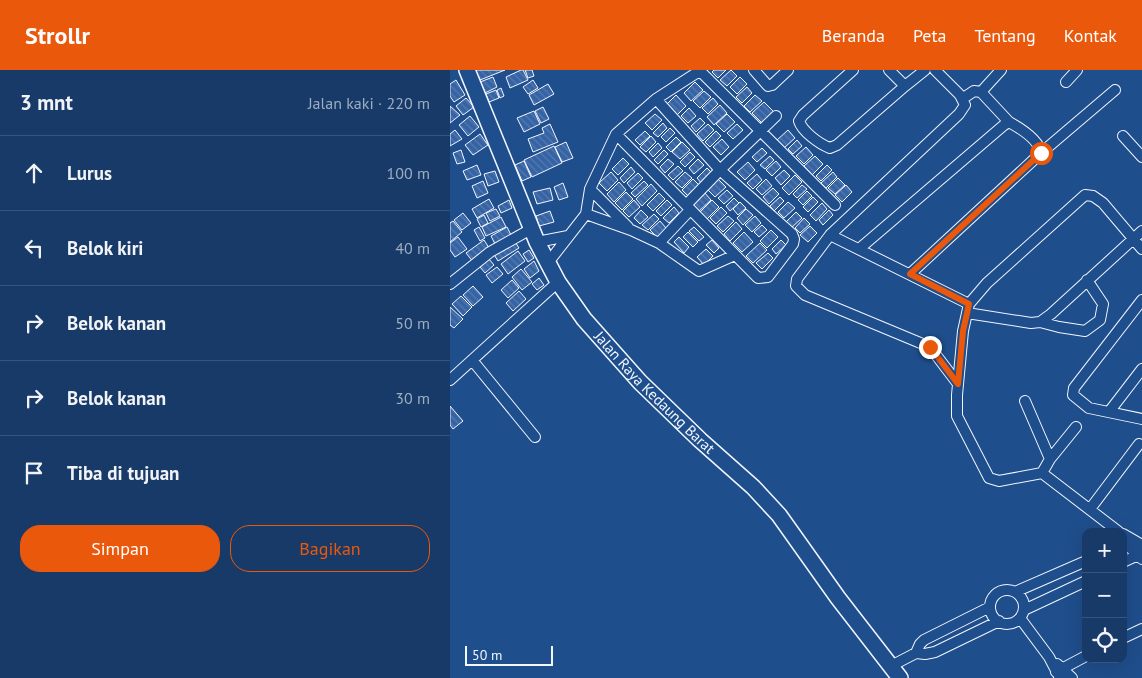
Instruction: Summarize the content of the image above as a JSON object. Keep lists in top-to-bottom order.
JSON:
{
  "streets": {
    "street": ["Jalan Raya Kedaung Barat"]
  },
  "scale_bar": "50 m",
  "page": {
    "header": "Strollr",
    "nav": [
      "Beranda",
      "Peta",
      "Tentang",
      "Kontak"
    ],
    "heading": ["3 mnt", "Jalan kaki · 220 m"],
    "list": [
      ["Lurus", "100 m"],
      ["Belok kiri", "40 m"],
      ["Belok kanan", "50 m"],
      ["Belok kanan", "30 m"],
      "Tiba di tujuan"
    ],
    "buttons": ["Simpan", "Bagikan"],
    "map_buttons": ["+", "−"],
    "scale": "50 m"
  }
}
